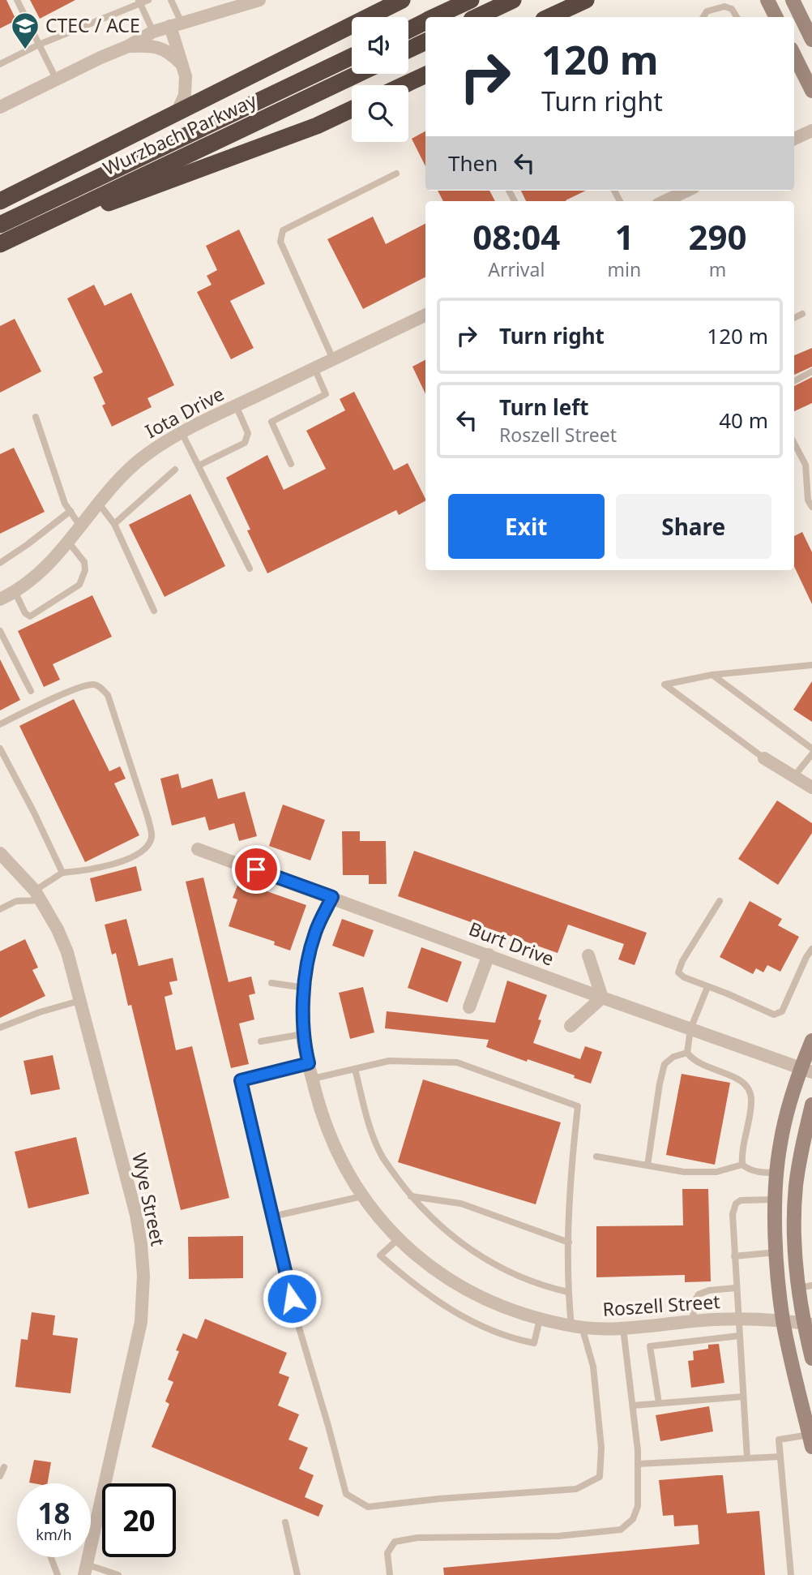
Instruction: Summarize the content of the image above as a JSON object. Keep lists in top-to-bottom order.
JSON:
{
  "streets": {
    "highway": ["Wurzbach Parkway"],
    "street": [
      "Iota Drive",
      "Burt Drive",
      "Wye Street",
      "Roszell Street"
    ]
  },
  "crossings": [
    ["Burt Drive", "Roszell Street"]
  ],
  "places": {
    "school or university": ["CTEC / ACE"]
  },
  "page": {
    "turn": ["120 m", "Turn right"],
    "then": "Then",
    "eta": [
      "08:04",
      "Arrival",
      "1",
      "min",
      "290",
      "m"
    ],
    "list": [
      {
        "name": "Turn right",
        "value": "120 m"
      },
      {
        "name": "Turn left",
        "note": "Roszell Street",
        "value": "40 m"
      }
    ],
    "buttons": ["Exit", "Share"],
    "speed": "18 km/h",
    "limit": "20"
  }
}
